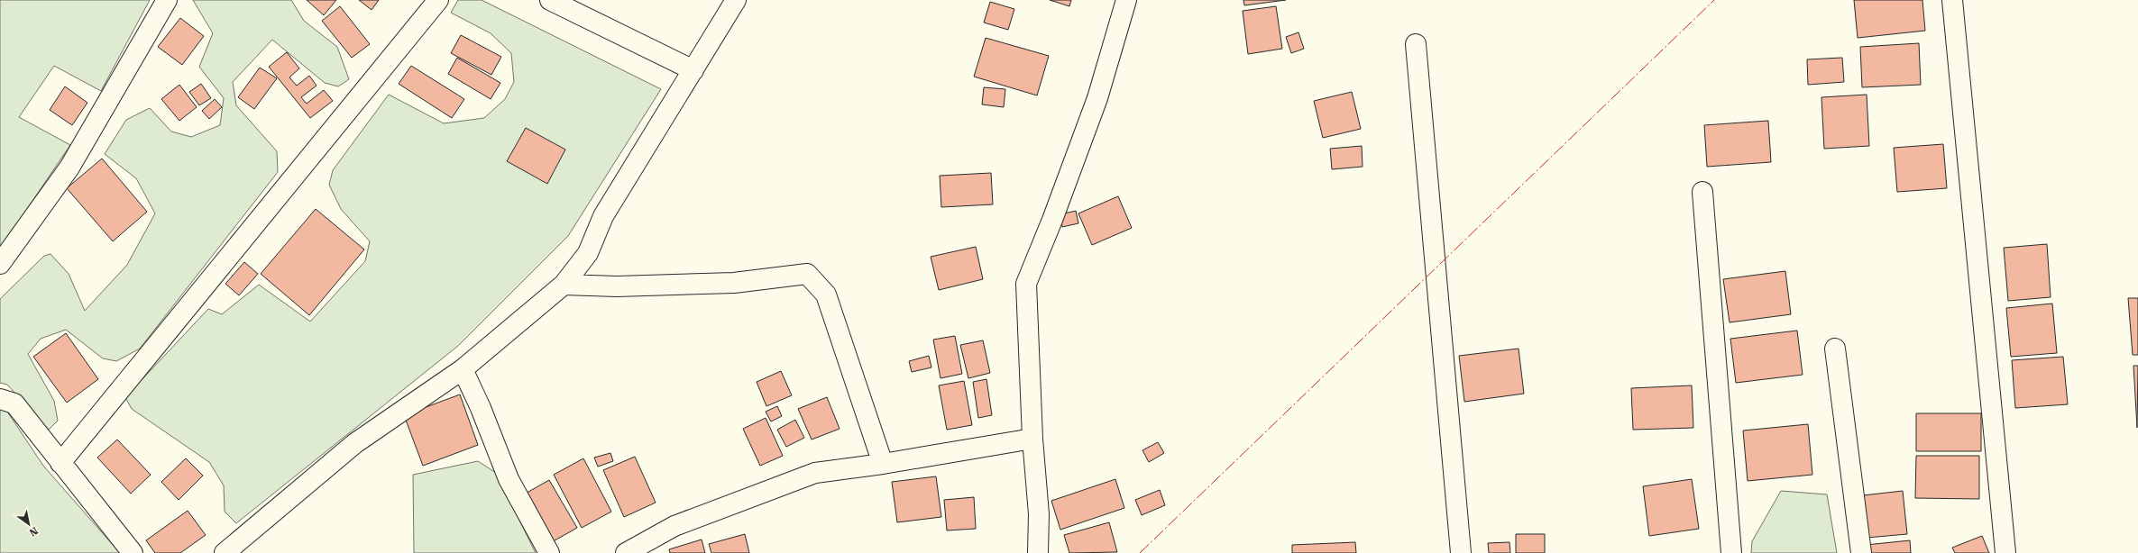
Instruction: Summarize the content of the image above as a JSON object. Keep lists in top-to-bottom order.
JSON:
{
  "north": "bottom right"
}
